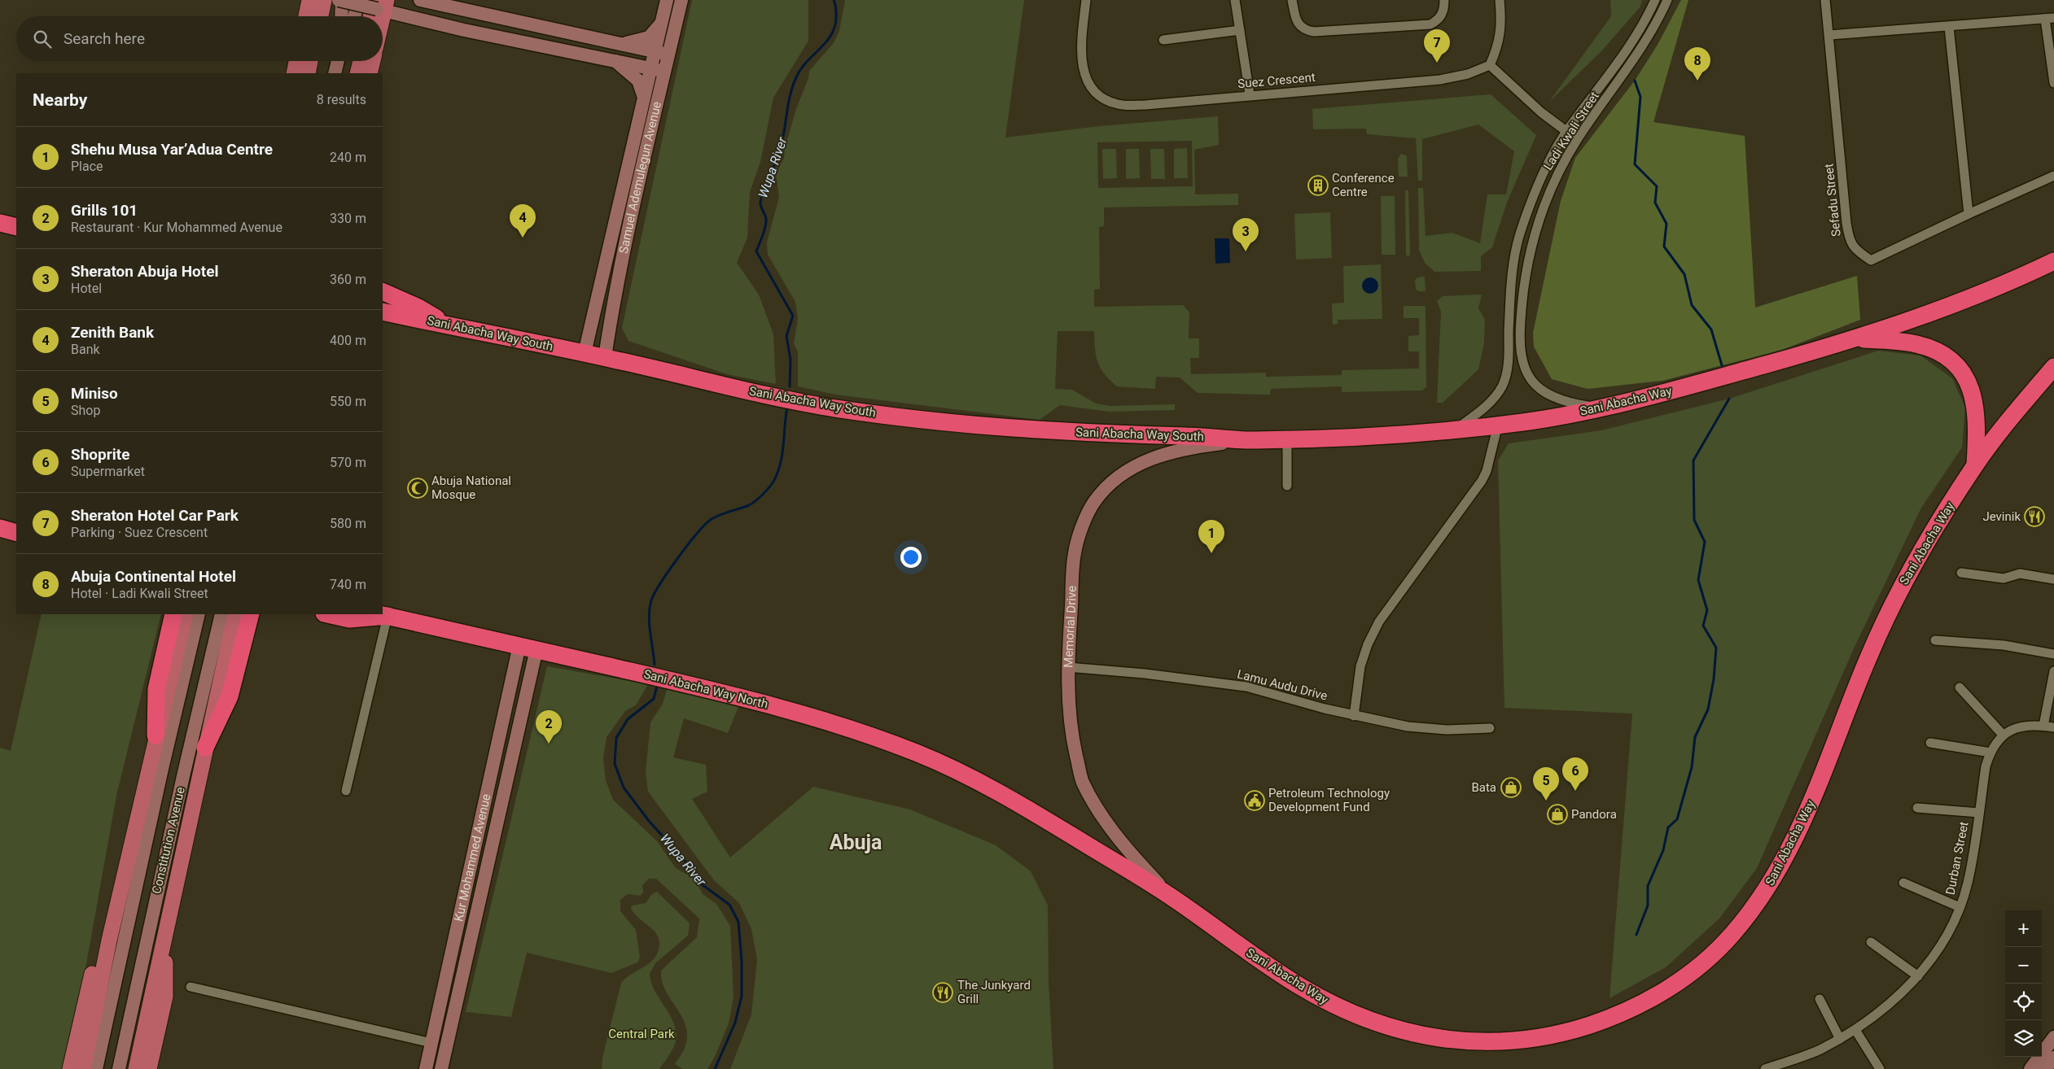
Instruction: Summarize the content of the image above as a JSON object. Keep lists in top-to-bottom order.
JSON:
{
  "streets": {
    "highway": ["Sani Abacha Way South", "Sani Abacha Way", "Sani Abacha Way North"],
    "main road": [
      "Samuel Ademulegun Avenue",
      "Memorial Drive",
      "Constitution Avenue",
      "Kur Mohammed Avenue"
    ],
    "street": [
      "Suez Crescent",
      "Ladi Kwali Street",
      "Sefadu Street",
      "Lamu Audu Drive",
      "Durban Street"
    ]
  },
  "crossings": [
    ["Ladi Kwali Street", "Sani Abacha Way"],
    ["Samuel Ademulegun Avenue", "Sani Abacha Way South"],
    ["Sani Abacha Way South", "Sani Abacha Way"],
    ["Sani Abacha Way South", "Memorial Drive"],
    ["Sani Abacha Way", "Memorial Drive"],
    ["Sani Abacha Way", "Sani Abacha Way North"],
    ["Memorial Drive", "Lamu Audu Drive"],
    ["Sani Abacha Way North", "Kur Mohammed Avenue"]
  ],
  "districts": ["Abuja"],
  "water": ["Wupa River"],
  "parks": ["Central Park"],
  "places": {
    "building": ["Conference Centre"],
    "mosque": ["Abuja National Mosque"],
    "restaurant": ["Jevinik", "The Junkyard Grill"],
    "shop": ["Bata", "Pandora"],
    "public building": ["Petroleum Technology Development Fund"]
  },
  "page": {
    "search": "Search here",
    "pins": [
      "7",
      "8",
      "4",
      "3",
      "1",
      "2",
      "6",
      "5"
    ],
    "heading": ["Nearby", "8 results"],
    "list": [
      {
        "mark": "1",
        "name": "Shehu Musa Yar’Adua Centre",
        "note": "Place",
        "value": "240 m"
      },
      {
        "mark": "2",
        "name": "Grills 101",
        "note": "Restaurant · Kur Mohammed Avenue",
        "value": "330 m"
      },
      {
        "mark": "3",
        "name": "Sheraton Abuja Hotel",
        "note": "Hotel",
        "value": "360 m"
      },
      {
        "mark": "4",
        "name": "Zenith Bank",
        "note": "Bank",
        "value": "400 m"
      },
      {
        "mark": "5",
        "name": "Miniso",
        "note": "Shop",
        "value": "550 m"
      },
      {
        "mark": "6",
        "name": "Shoprite",
        "note": "Supermarket",
        "value": "570 m"
      },
      {
        "mark": "7",
        "name": "Sheraton Hotel Car Park",
        "note": "Parking · Suez Crescent",
        "value": "580 m"
      },
      {
        "mark": "8",
        "name": "Abuja Continental Hotel",
        "note": "Hotel · Ladi Kwali Street",
        "value": "740 m"
      }
    ],
    "map_buttons": ["+", "−"]
  }
}
